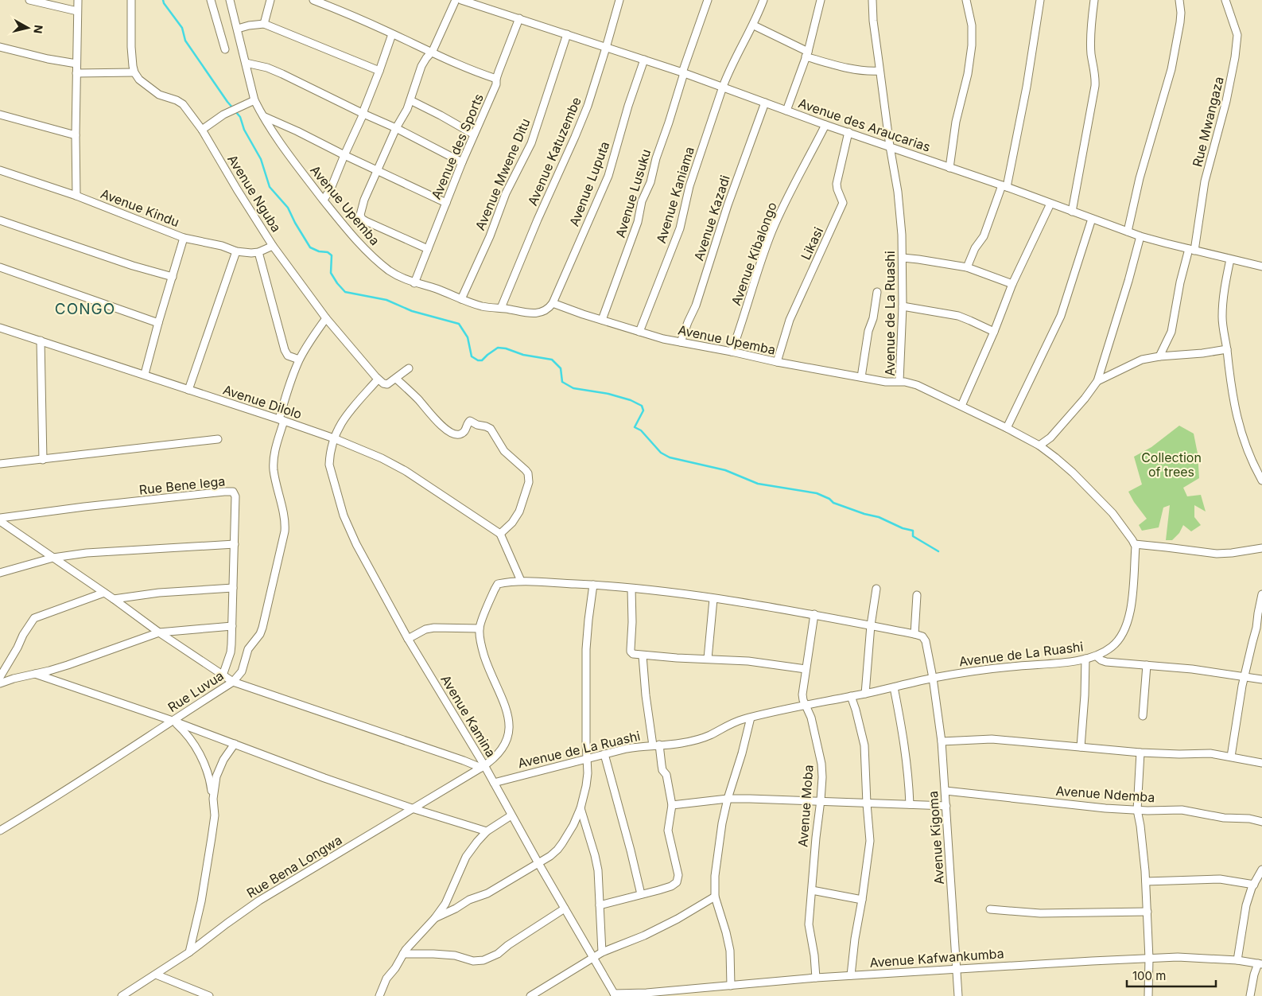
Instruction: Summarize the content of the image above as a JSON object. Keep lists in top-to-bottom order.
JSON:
{
  "streets": {
    "street": [
      "Rue Mwangaza",
      "Avenue des Araucarias",
      "Avenue des Sports",
      "Avenue Katuzembe",
      "Avenue Mwene Ditu",
      "Avenue Luputa",
      "Avenue Nguba",
      "Avenue Lusuku",
      "Avenue Kaniama",
      "Avenue Upemba",
      "Avenue Kindu",
      "Avenue Kazadi",
      "Likasi",
      "Avenue Kibalongo",
      "Avenue de La Ruashi",
      "Avenue Dilolo",
      "Rue Bene lega",
      "Rue Luvua",
      "Avenue Kamina",
      "Avenue Ndemba",
      "Avenue Moba",
      "Avenue Kigoma",
      "Rue Bena Longwa",
      "Avenue Kafwankumba"
    ]
  },
  "crossings": [
    ["Rue Mwangaza", "Avenue des Araucarias"],
    ["Avenue des Araucarias", "Avenue des Sports"],
    ["Avenue des Araucarias", "Avenue Katuzembe"],
    ["Avenue des Araucarias", "Avenue Mwene Ditu"],
    ["Avenue des Araucarias", "Avenue Luputa"],
    ["Avenue des Araucarias", "Avenue Lusuku"],
    ["Avenue des Araucarias", "Avenue Kaniama"],
    ["Avenue des Araucarias", "Avenue Kazadi"],
    ["Avenue des Araucarias", "Likasi"],
    ["Avenue des Araucarias", "Avenue Kibalongo"],
    ["Avenue des Araucarias", "Avenue de La Ruashi"],
    ["Avenue des Sports", "Avenue Upemba"],
    ["Avenue Katuzembe", "Avenue Upemba"],
    ["Avenue Mwene Ditu", "Avenue Upemba"],
    ["Avenue Luputa", "Avenue Upemba"],
    ["Avenue Nguba", "Rue Luvua"],
    ["Avenue Nguba", "Avenue Kamina"],
    ["Avenue Lusuku", "Avenue Upemba"],
    ["Avenue Kaniama", "Avenue Upemba"],
    ["Avenue Upemba", "Avenue Kazadi"],
    ["Avenue Upemba", "Likasi"],
    ["Avenue Upemba", "Avenue Kibalongo"],
    ["Avenue Upemba", "Avenue de La Ruashi"],
    ["Avenue de La Ruashi", "Avenue Kamina"],
    ["Avenue de La Ruashi", "Avenue Moba"],
    ["Avenue de La Ruashi", "Avenue Kigoma"],
    ["Avenue Dilolo", "Rue Luvua"],
    ["Avenue Dilolo", "Avenue Kamina"],
    ["Avenue Kamina", "Rue Bena Longwa"],
    ["Avenue Kamina", "Avenue Kafwankumba"],
    ["Avenue Ndemba", "Avenue Kigoma"],
    ["Avenue Moba", "Avenue Kafwankumba"],
    ["Avenue Kigoma", "Avenue Kafwankumba"]
  ],
  "districts": ["CONGO"],
  "parks": ["Collection of trees"],
  "scale_bar": "100 m",
  "north": "right"
}
